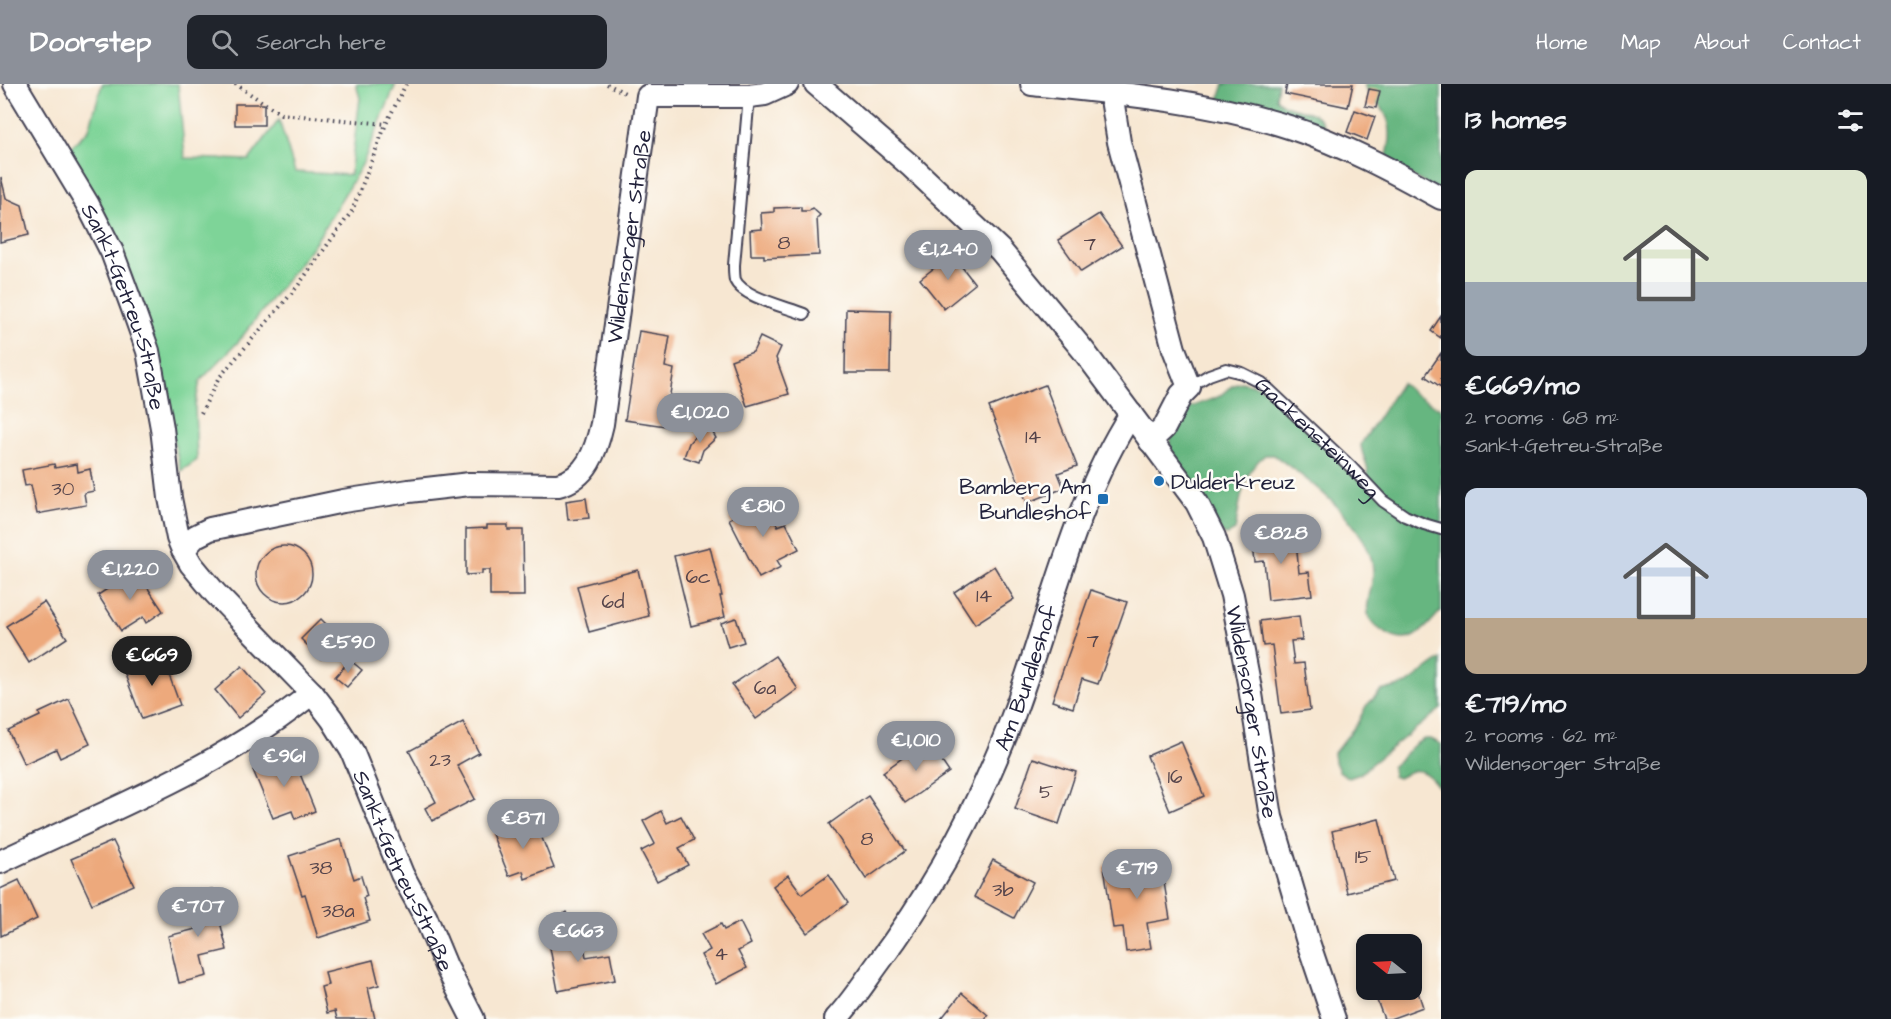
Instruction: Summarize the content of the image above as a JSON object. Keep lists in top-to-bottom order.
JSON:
{
  "streets": {
    "street": [
      "Wildensorger Straße",
      "Sankt-Getreu-Straße",
      "Gackensteinweg",
      "Am Bundleshof"
    ]
  },
  "crossings": [
    ["Wildensorger Straße", "Sankt-Getreu-Straße"],
    ["Wildensorger Straße", "Gackensteinweg"],
    ["Wildensorger Straße", "Am Bundleshof"]
  ],
  "places": {
    "other": ["Dulderkreuz"],
    "transit": ["Bamberg Am Bundleshof"]
  },
  "house_numbers": [
    "8",
    "7",
    "14",
    "30",
    "6c",
    "14",
    "6d",
    "7",
    "6a",
    "23",
    "16",
    "5",
    "8",
    "15",
    "38",
    "3b",
    "38a",
    "4"
  ],
  "north": "left",
  "page": {
    "header": "Doorstep",
    "search": "Search here",
    "nav": [
      "Home",
      "Map",
      "About",
      "Contact"
    ],
    "heading": "13 homes",
    "list": [
      {
        "name": "€669/mo",
        "note": "2 rooms · 68 m² · Sankt-Getreu-Straße"
      },
      {
        "name": "€719/mo",
        "note": "2 rooms · 62 m² · Wildensorger Straße"
      }
    ],
    "price": [
      "€1,240",
      "€1,020",
      "€810",
      "€828",
      "€1,220",
      "€590",
      "€669",
      "€1,010",
      "€961",
      "€871",
      "€719",
      "€707",
      "€663"
    ]
  }
}
